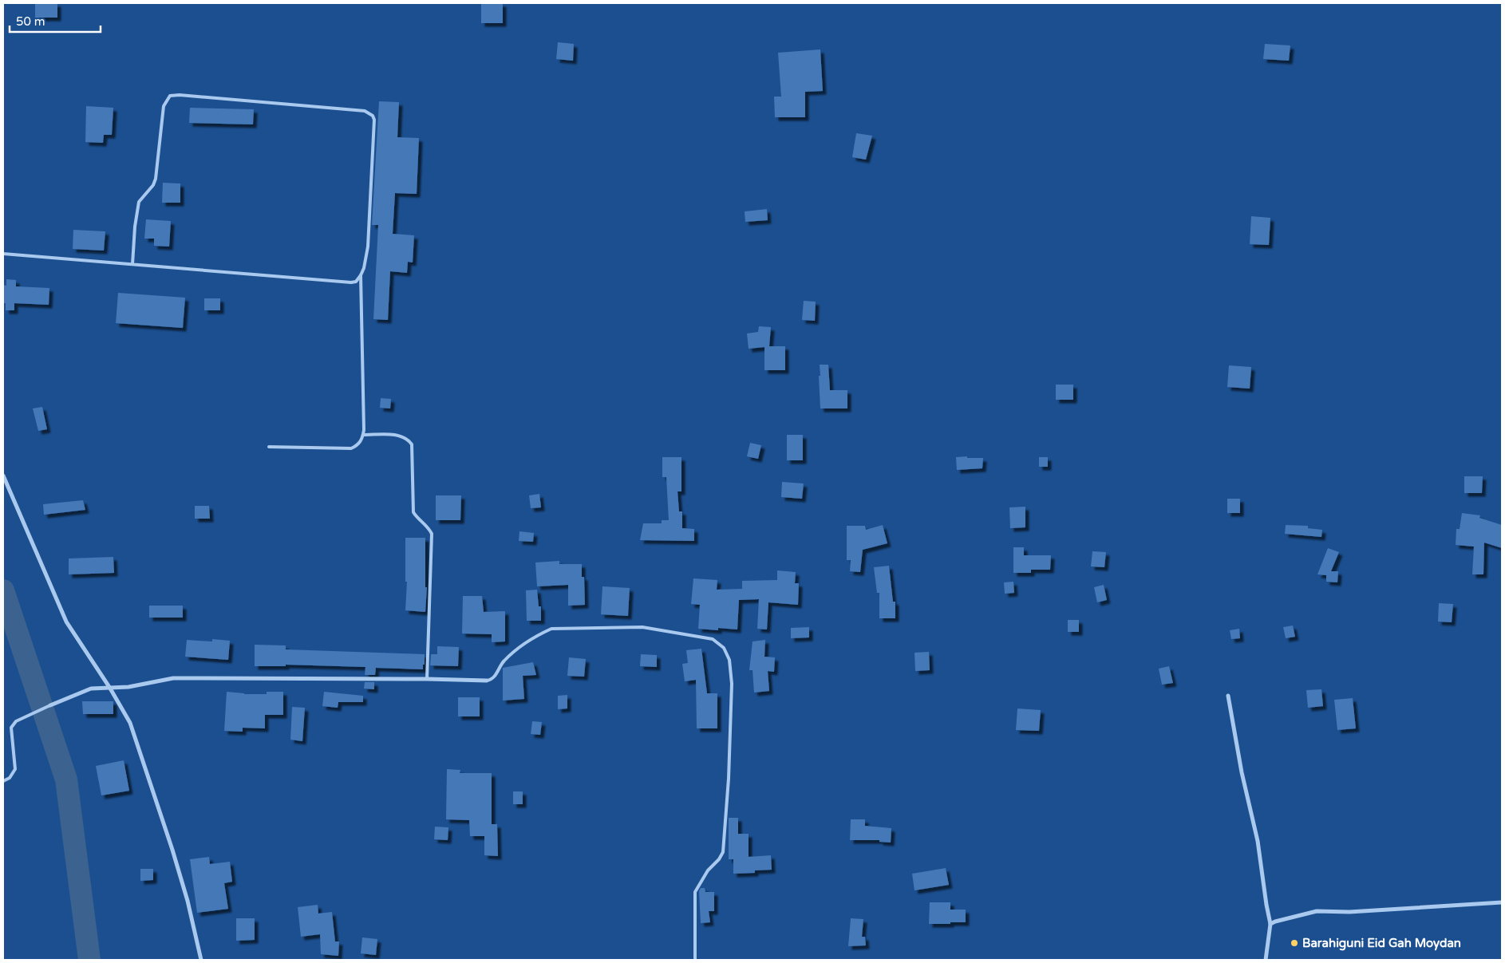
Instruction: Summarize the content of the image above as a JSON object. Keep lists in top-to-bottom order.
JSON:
{
  "places": ["Barahiguni Eid Gah Moydan"],
  "scale_bar": "50 m"
}
